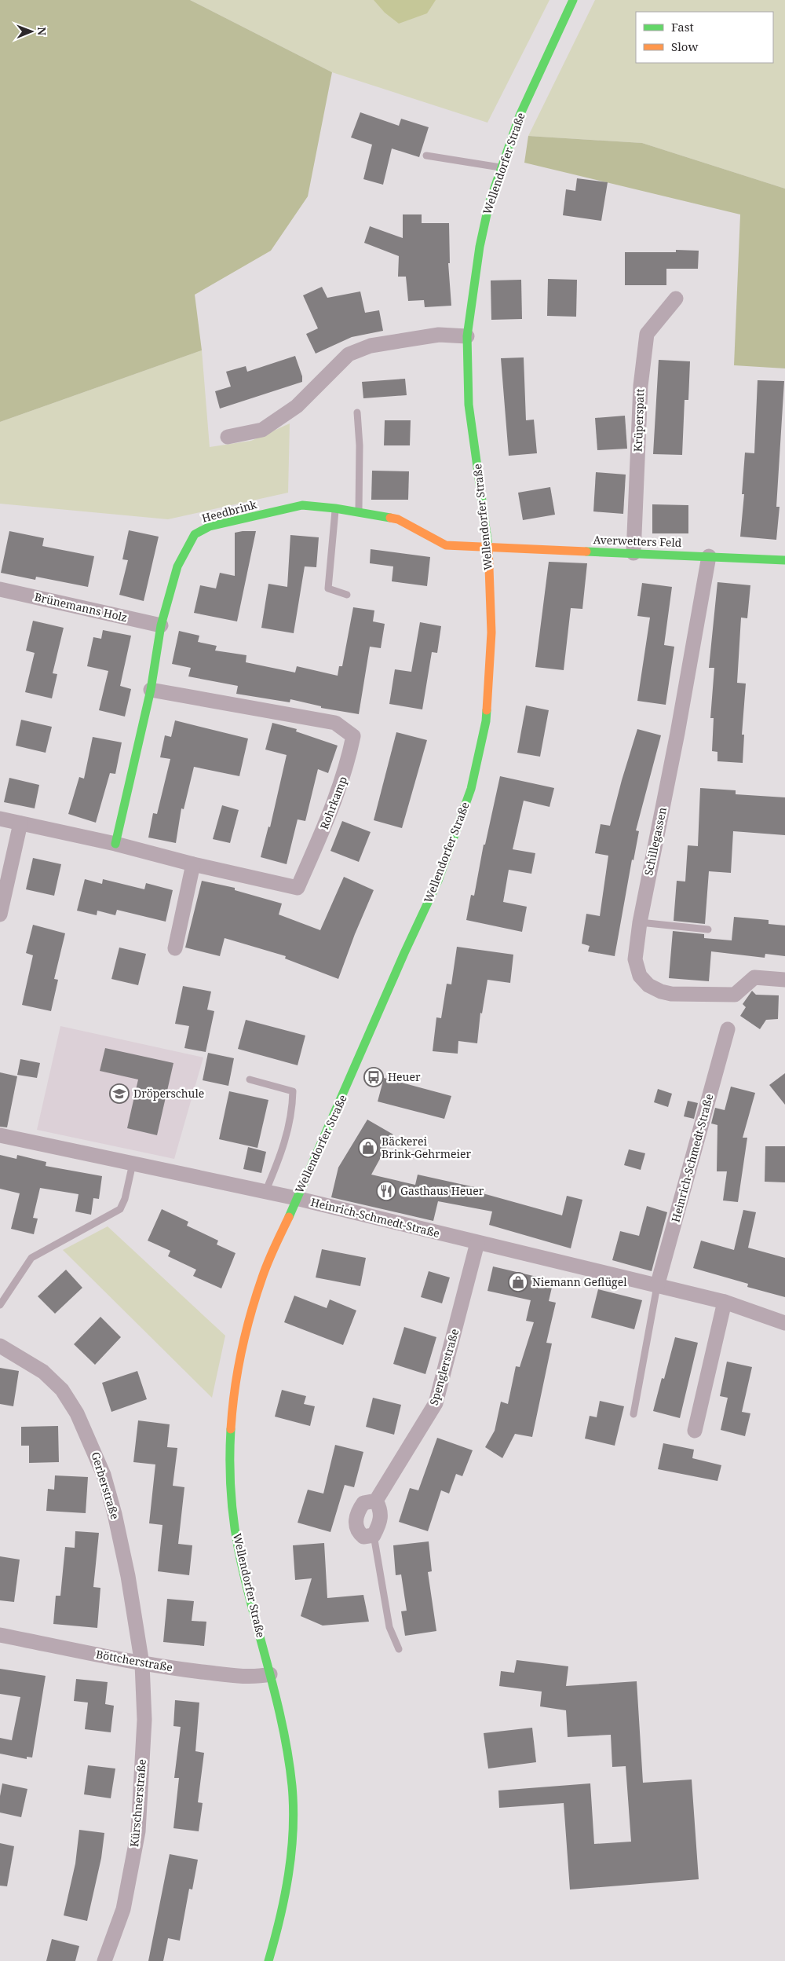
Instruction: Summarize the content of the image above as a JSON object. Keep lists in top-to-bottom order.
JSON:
{
  "streets": {
    "street": [
      "Wellendorfer Straße",
      "Krüperspatt",
      "Heedbrink",
      "Averwetters Feld",
      "Brünemanns Holz",
      "Rohrkamp",
      "Schillegassen",
      "Heinrich-Schmedt-Straße",
      "Spenglerstraße",
      "Gerberstraße",
      "Böttcherstraße",
      "Kürschnerstraße"
    ]
  },
  "crossings": [
    ["Wellendorfer Straße", "Heedbrink"],
    ["Wellendorfer Straße", "Averwetters Feld"],
    ["Wellendorfer Straße", "Heinrich-Schmedt-Straße"],
    ["Wellendorfer Straße", "Böttcherstraße"],
    ["Krüperspatt", "Averwetters Feld"],
    ["Heedbrink", "Averwetters Feld"],
    ["Heedbrink", "Brünemanns Holz"],
    ["Heedbrink", "Rohrkamp"],
    ["Averwetters Feld", "Schillegassen"],
    ["Heinrich-Schmedt-Straße", "Spenglerstraße"],
    ["Gerberstraße", "Böttcherstraße"],
    ["Gerberstraße", "Kürschnerstraße"],
    ["Böttcherstraße", "Kürschnerstraße"]
  ],
  "places": {
    "bus stop": ["Heuer"],
    "school or university": ["Dröperschule"],
    "shop": ["Bäckerei Brink-Gehrmeier", "Niemann Geflügel"],
    "restaurant": ["Gasthaus Heuer"]
  },
  "legend": ["Fast", "Slow"],
  "north": "right"
}
